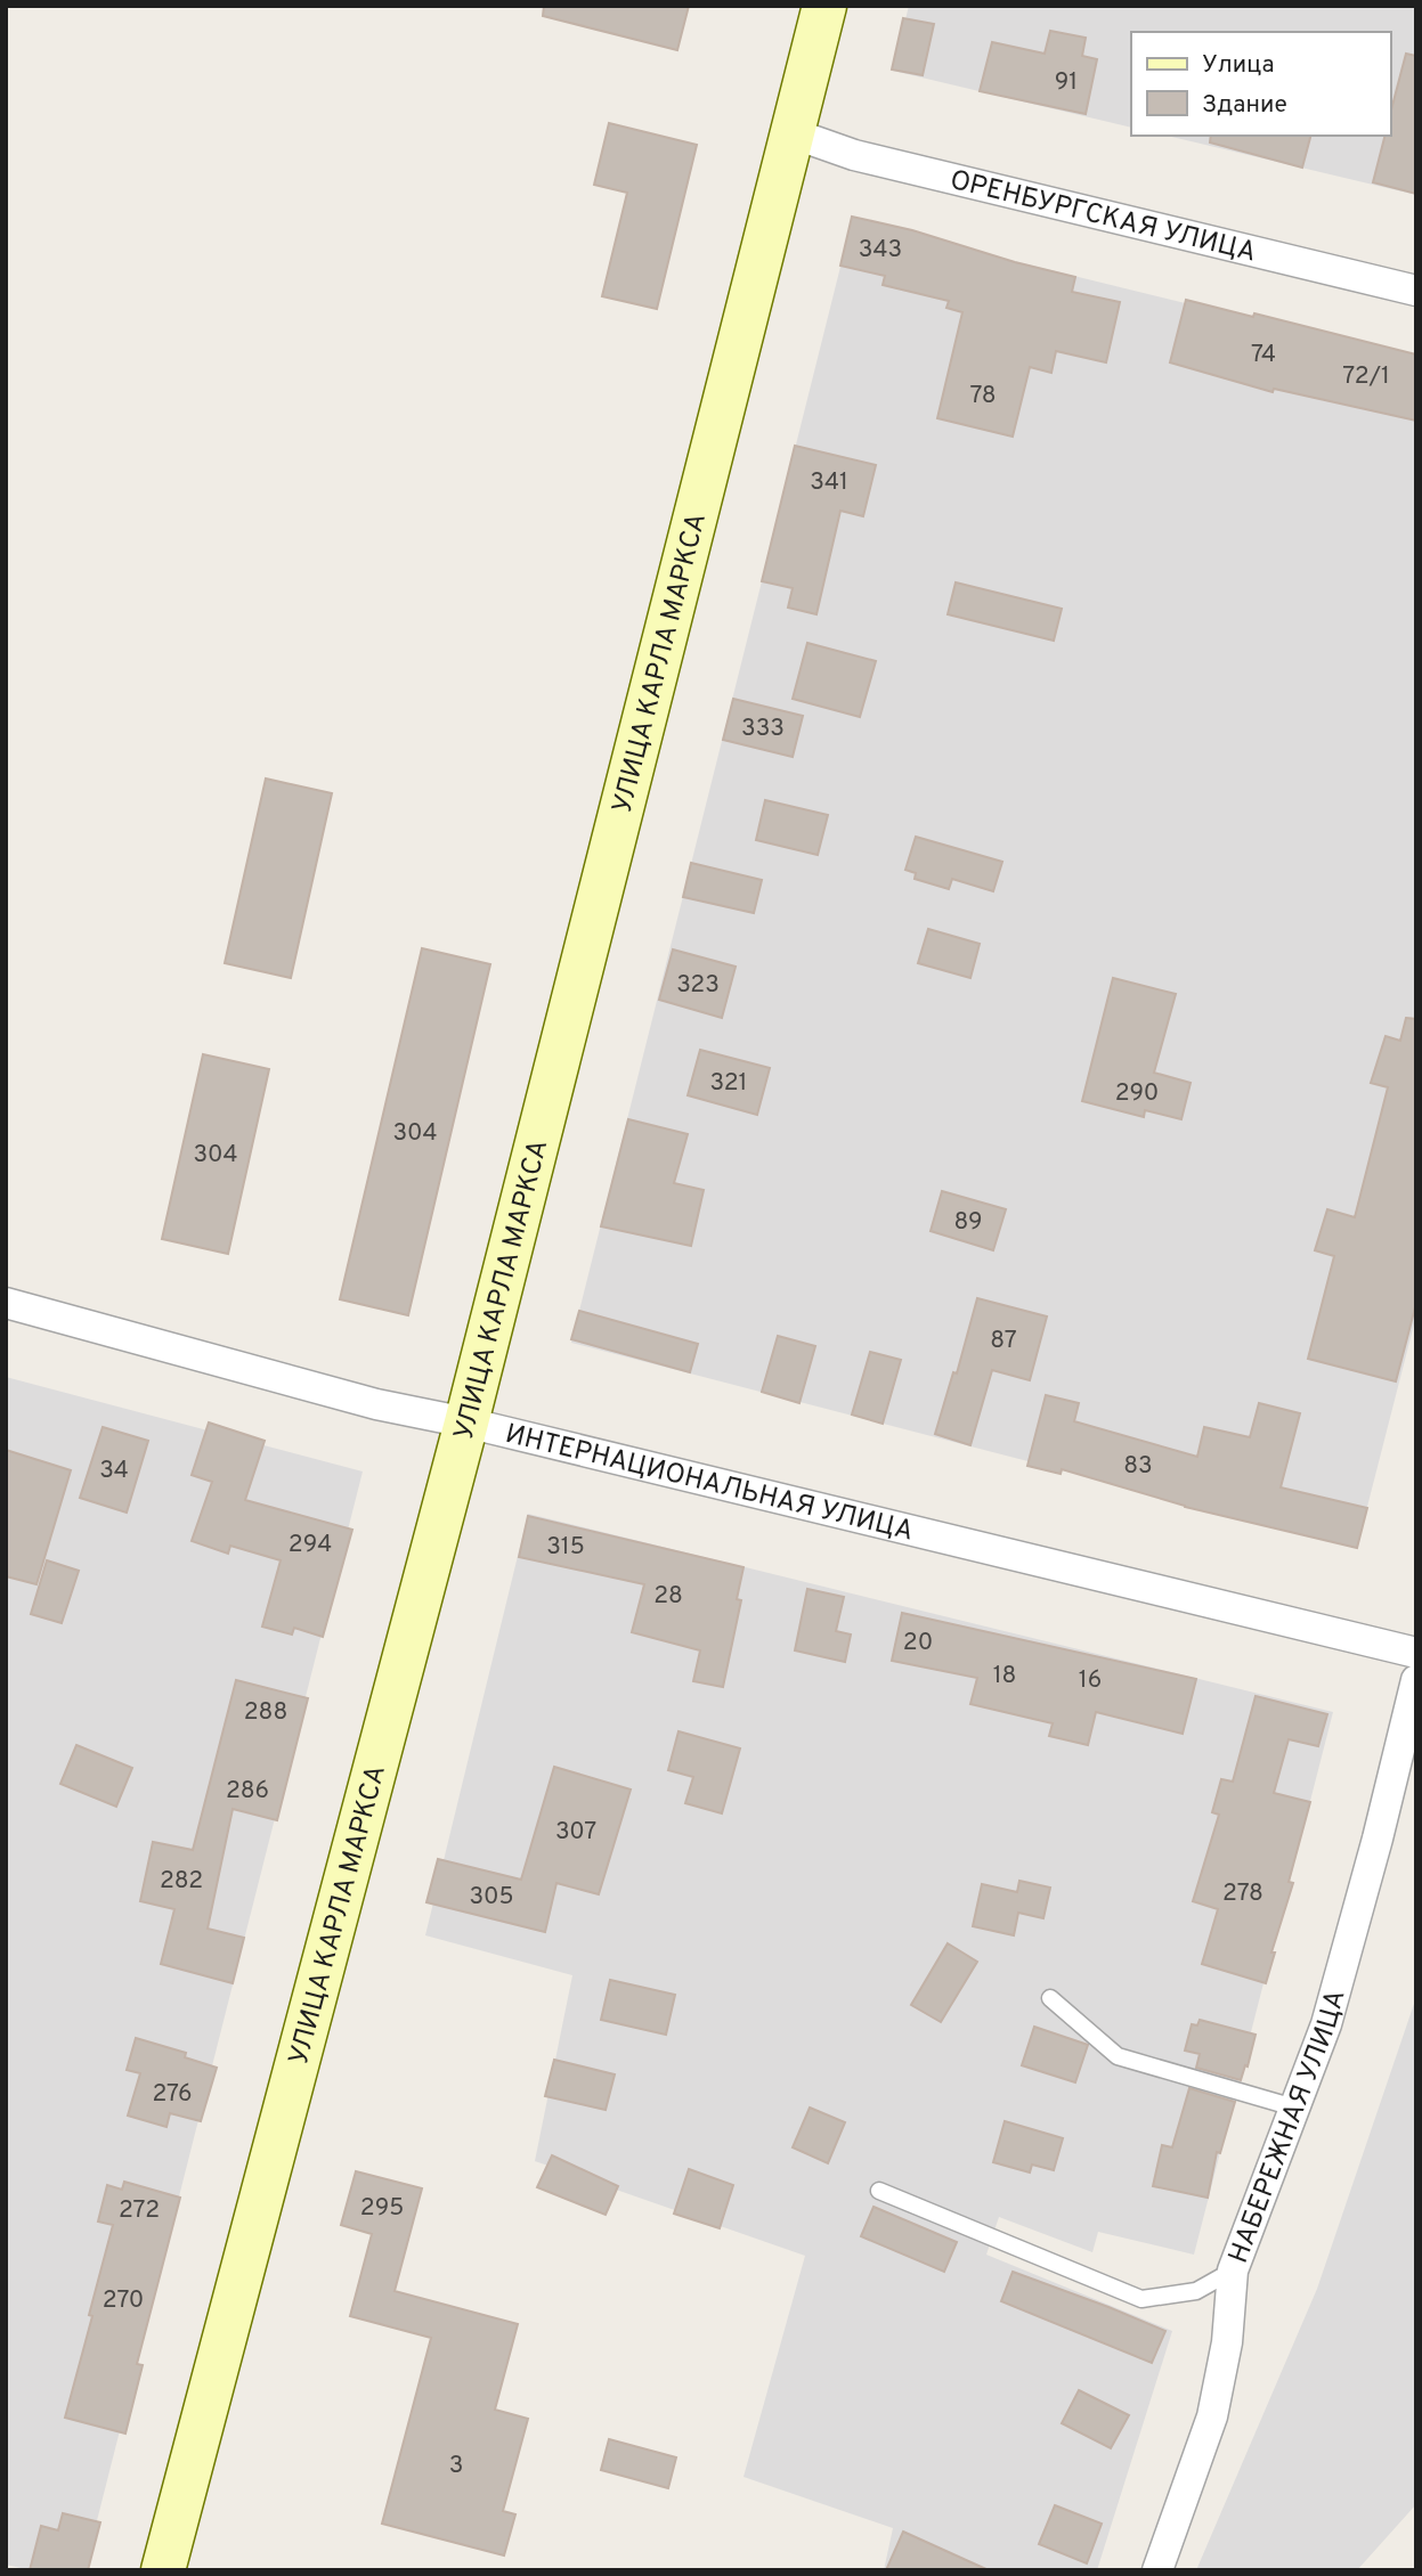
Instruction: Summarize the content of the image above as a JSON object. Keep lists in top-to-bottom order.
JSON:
{
  "streets": {
    "main road": ["УЛИЦА КАРЛА МАРКСА"],
    "street": ["ОРЕНБУРГСКАЯ УЛИЦА", "ИНТЕРНАЦИОНАЛЬНАЯ УЛИЦА", "НАБЕРЕЖНАЯ УЛИЦА"]
  },
  "crossings": [
    ["ОРЕНБУРГСКАЯ УЛИЦА", "УЛИЦА КАРЛА МАРКСА"],
    ["УЛИЦА КАРЛА МАРКСА", "ИНТЕРНАЦИОНАЛЬНАЯ УЛИЦА"]
  ],
  "house_numbers": [
    "91",
    "343",
    "74",
    "72/1",
    "78",
    "341",
    "333",
    "323",
    "321",
    "290",
    "304",
    "304",
    "89",
    "87",
    "83",
    "34",
    "294",
    "315",
    "28",
    "20",
    "18",
    "16",
    "288",
    "286",
    "307",
    "282",
    "278",
    "305",
    "276",
    "295",
    "272",
    "270",
    "3"
  ],
  "legend": ["Улица", "Здание"]
}
